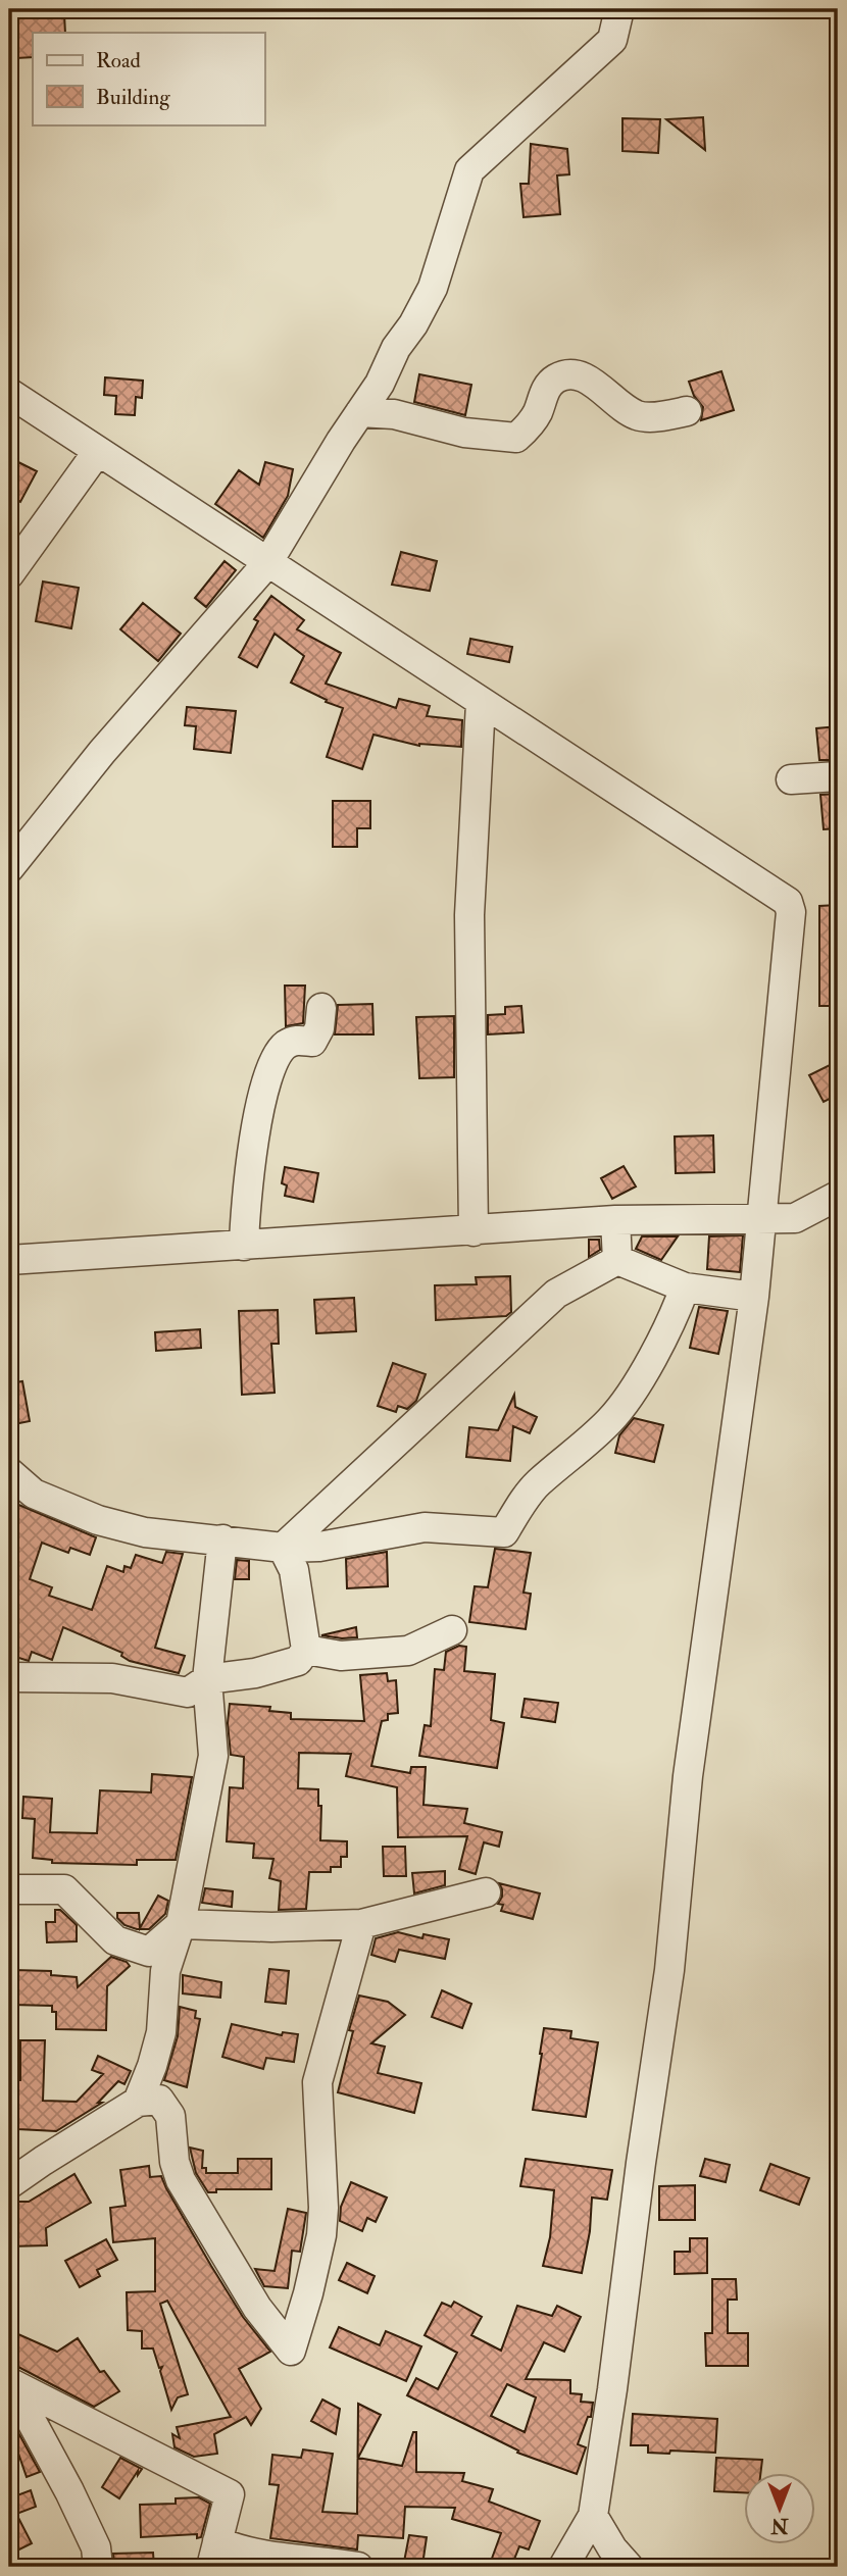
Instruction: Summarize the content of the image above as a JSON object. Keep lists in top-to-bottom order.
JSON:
{
  "legend": ["Road", "Building"],
  "north": "bottom"
}
